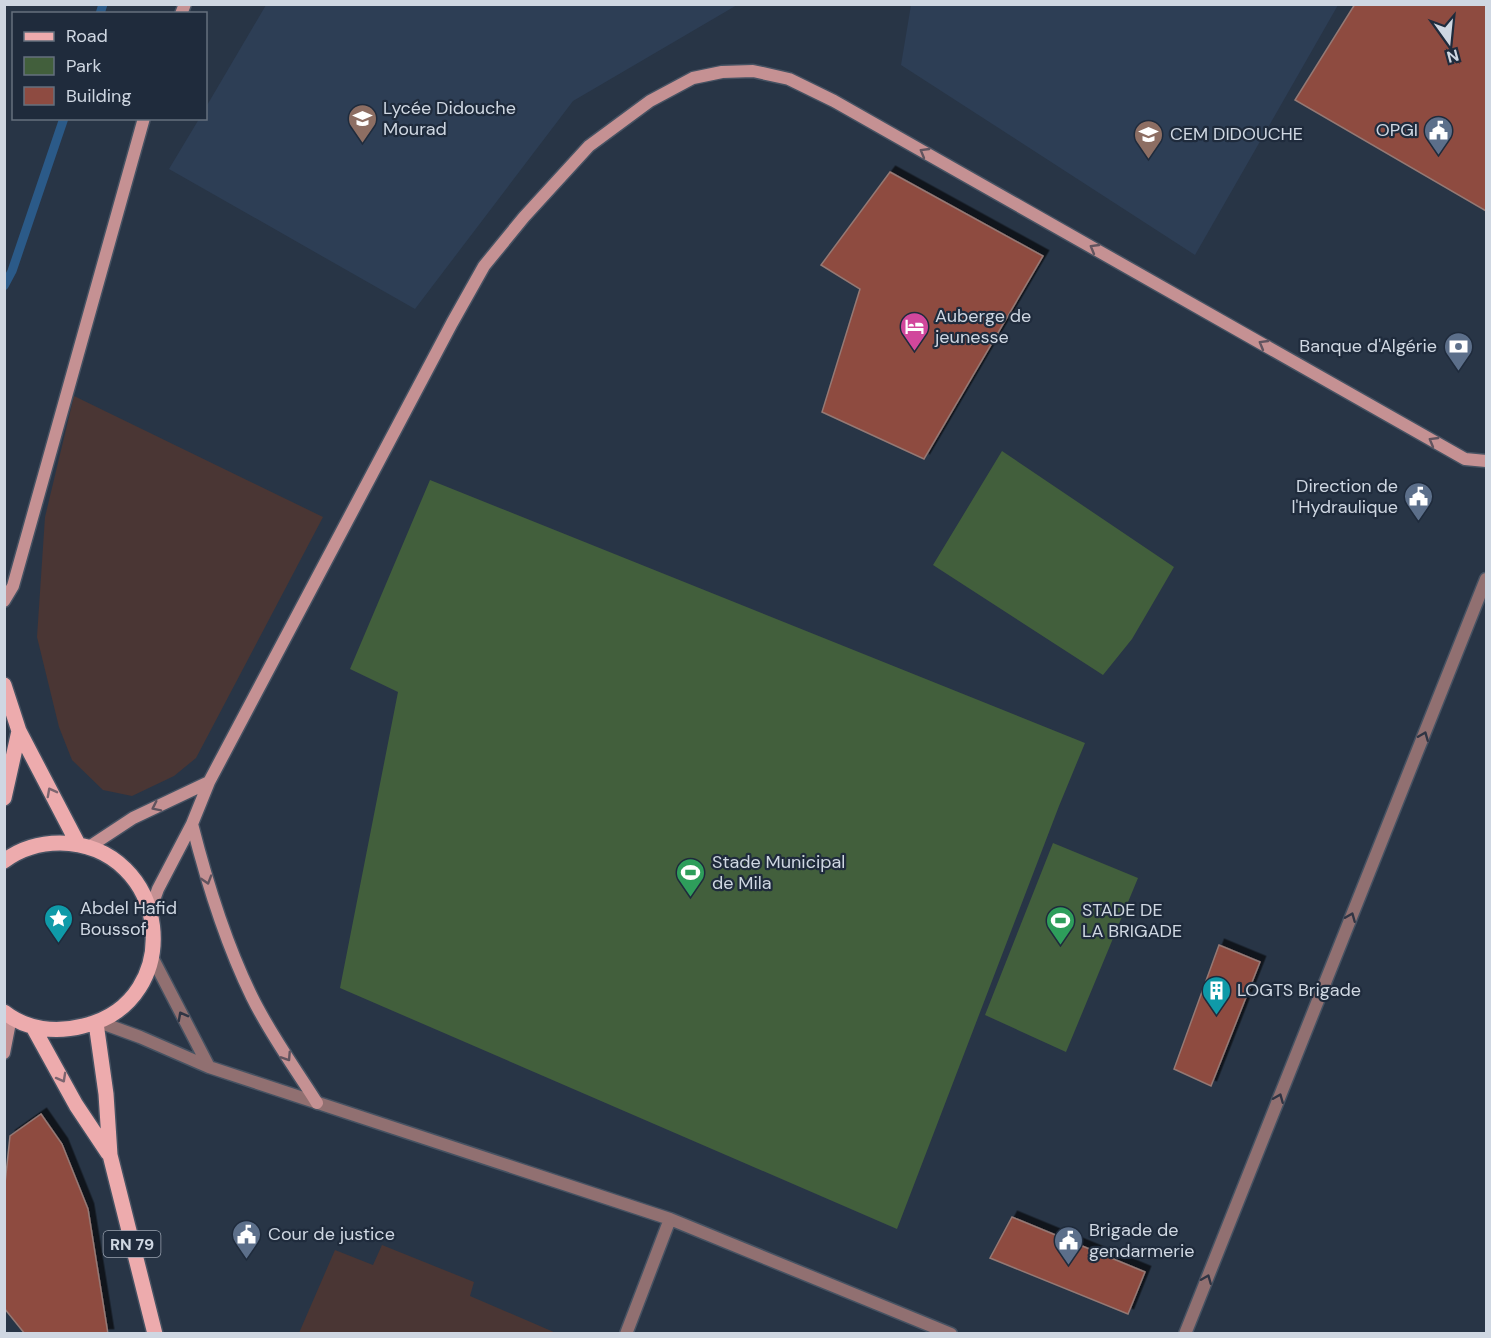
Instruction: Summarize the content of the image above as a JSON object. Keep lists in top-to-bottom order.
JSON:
{
  "streets": {
    "main road": ["RN 79"]
  },
  "places": {
    "school or university": ["Lycée Didouche Mourad", "CEM DIDOUCHE"],
    "public building": [
      "OPGI",
      "Direction de l'Hydraulique",
      "Cour de justice",
      "Brigade de gendarmerie"
    ],
    "hotel": ["Auberge de jeunesse"],
    "bank": ["Banque d'Algérie"],
    "sports": ["Stade Municipal de Mila", "STADE DE LA BRIGADE"],
    "place": ["Abdel Hafid Boussof"],
    "building": ["LOGTS Brigade"]
  },
  "legend": ["Road", "Park", "Building"],
  "north": "bottom"
}
